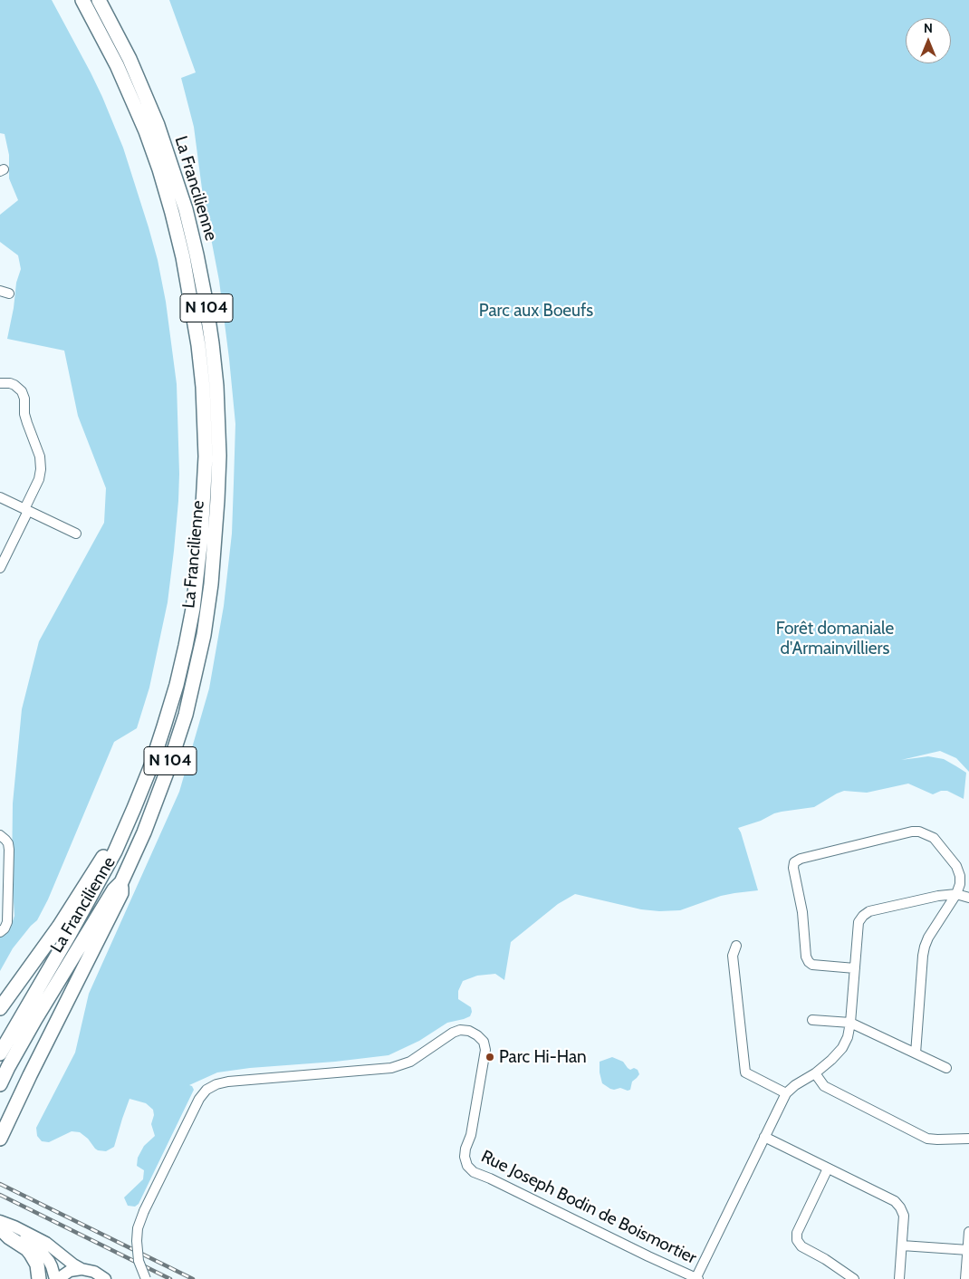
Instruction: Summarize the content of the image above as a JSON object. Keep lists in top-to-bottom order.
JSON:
{
  "streets": {
    "highway": ["La Francilienne", "N 104"],
    "street": ["Rue Joseph Bodin de Boismortier"]
  },
  "parks": ["Parc aux Boeufs", "Forêt domaniale d'Armainvilliers"],
  "places": ["Parc Hi-Han"],
  "north": "top"
}
